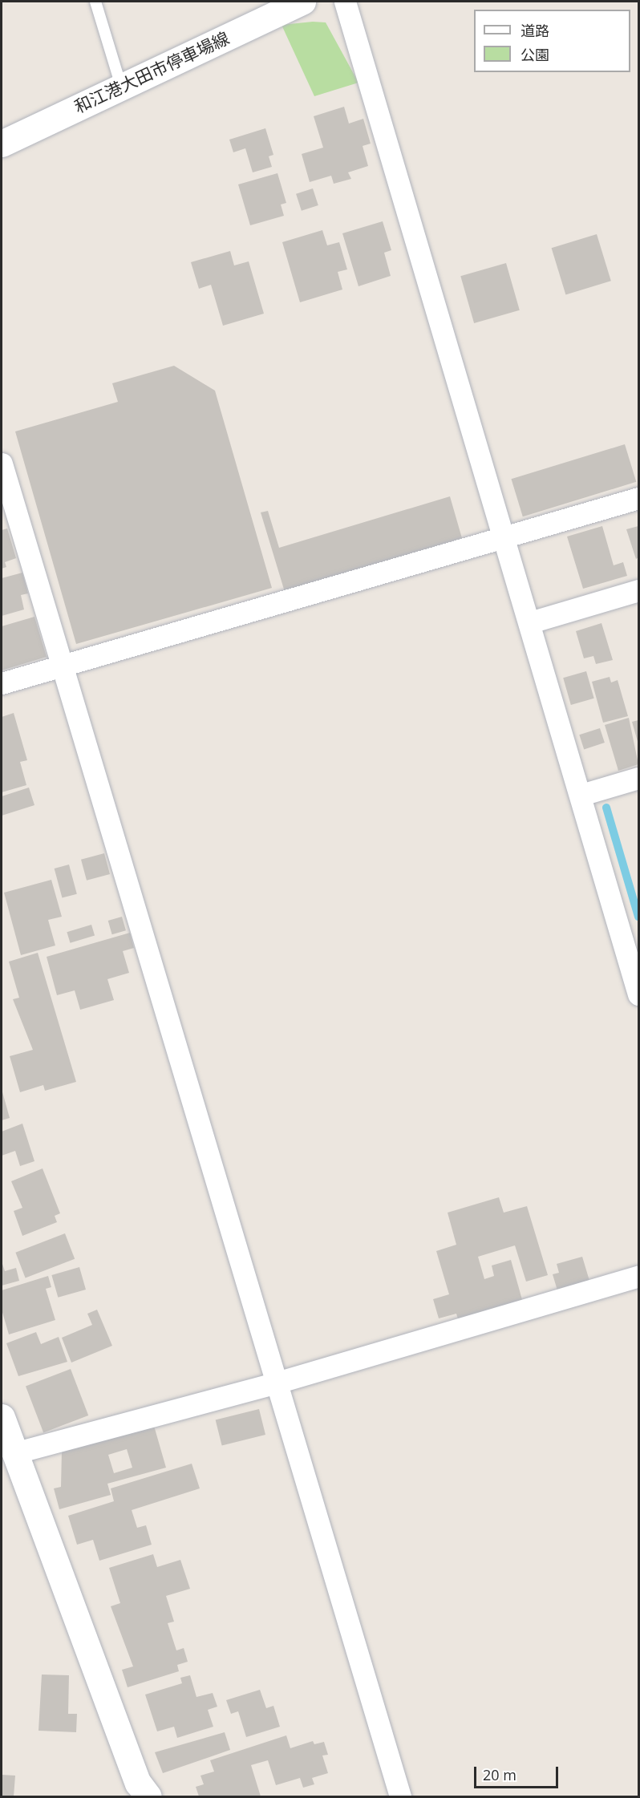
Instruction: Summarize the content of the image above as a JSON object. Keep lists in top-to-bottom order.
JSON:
{
  "streets": {
    "street": ["和江港大田市停車場線"]
  },
  "legend": ["道路", "公園"],
  "scale_bar": "20 m"
}
